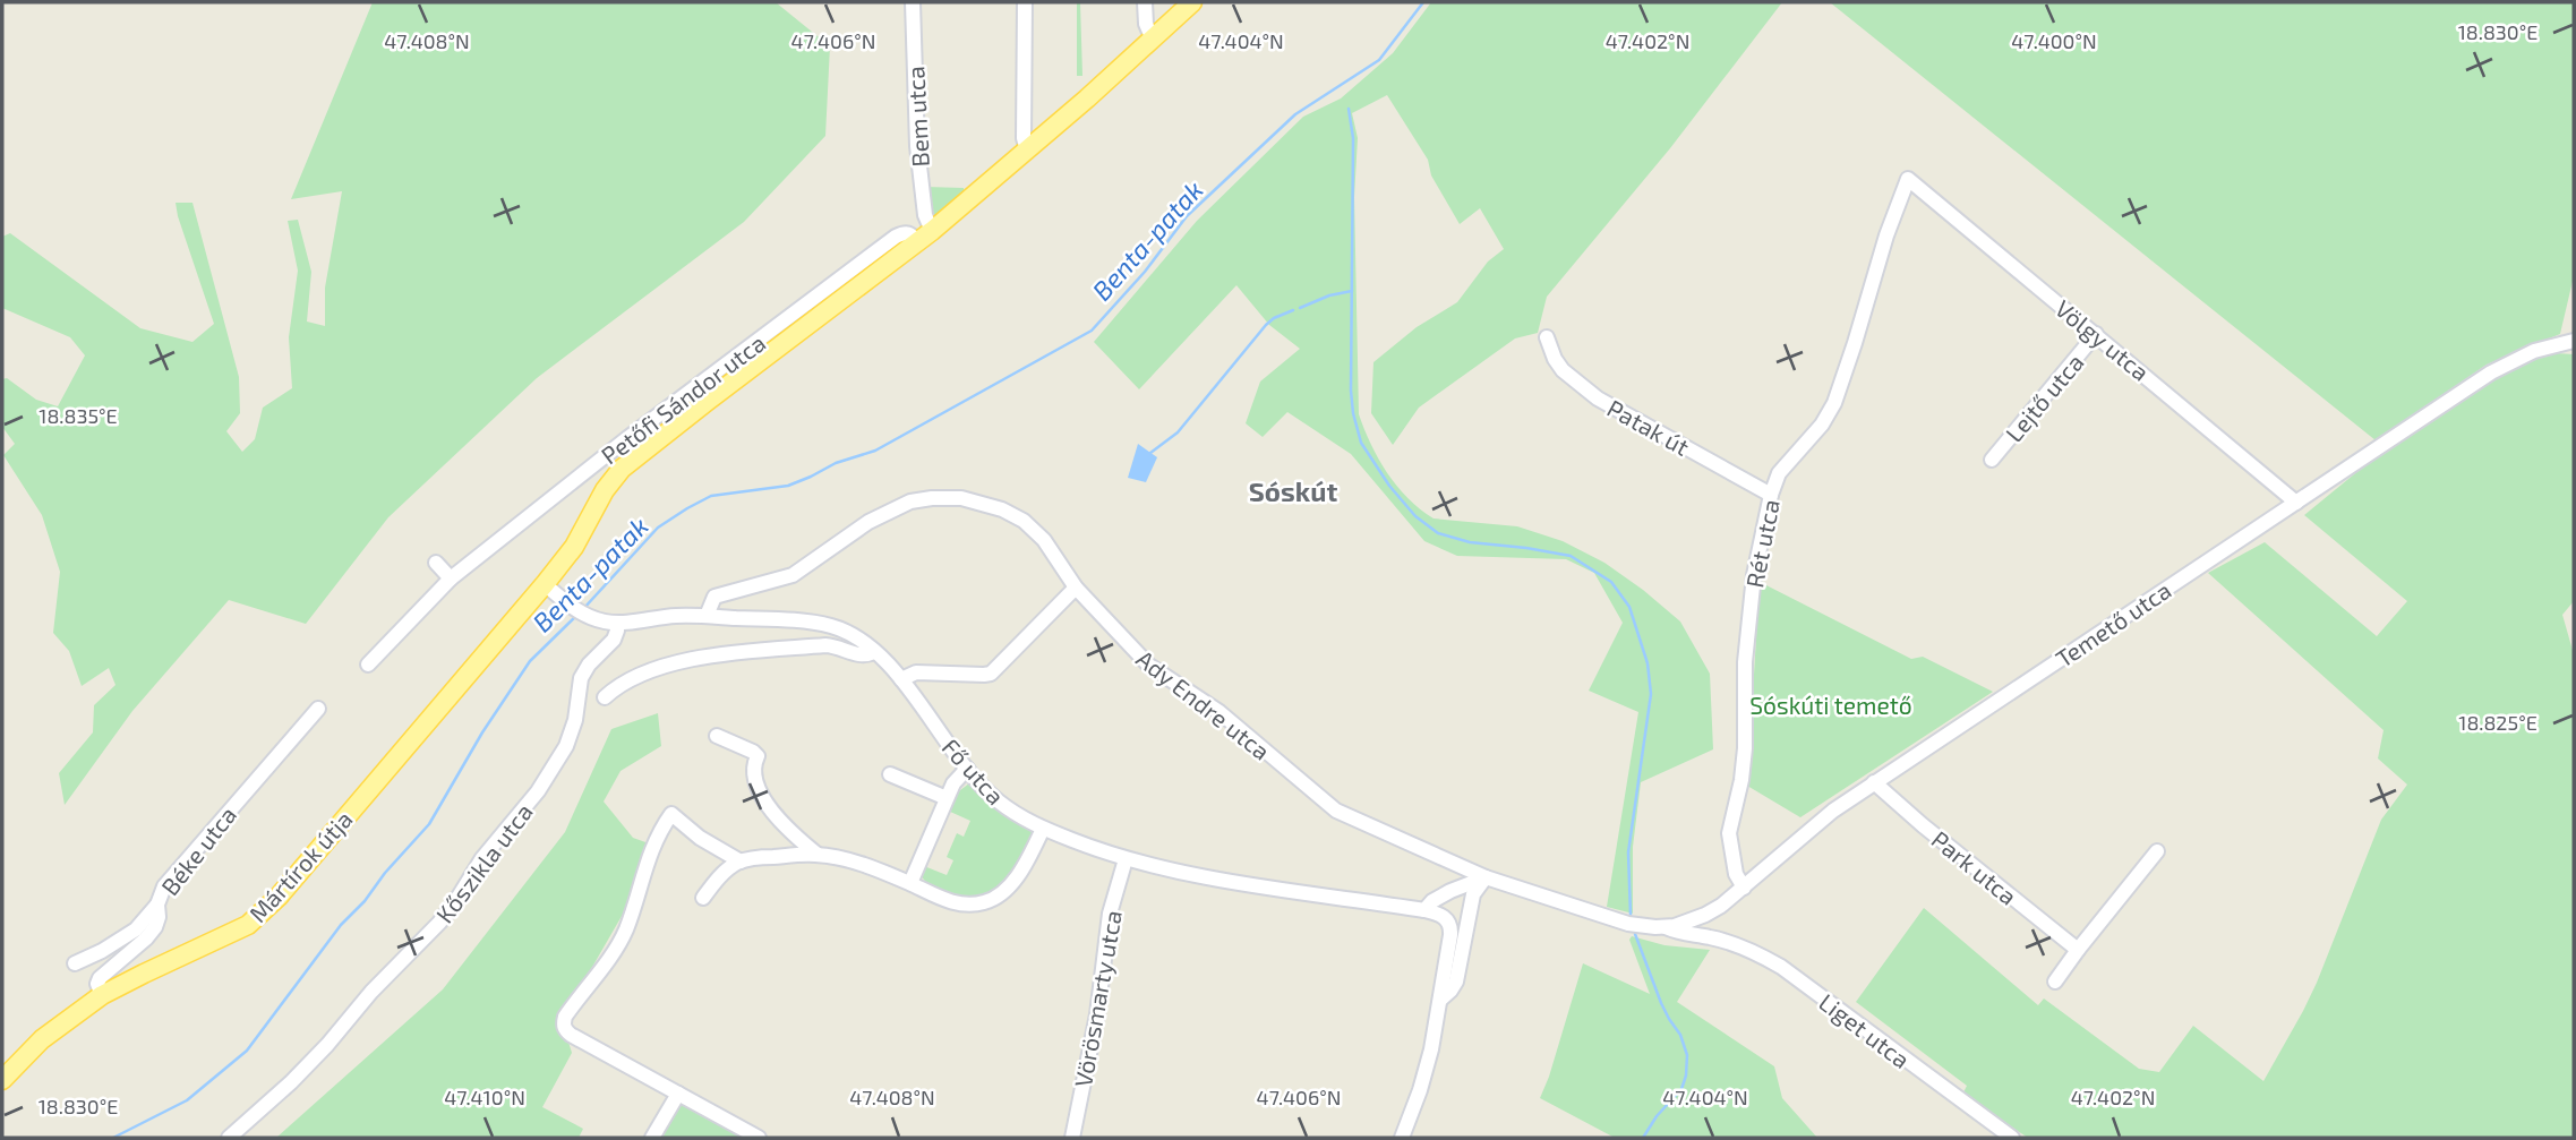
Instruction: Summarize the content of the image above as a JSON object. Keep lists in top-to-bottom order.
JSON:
{
  "streets": {
    "main road": ["Petőfi Sándor utca", "Mártírok útja"],
    "street": [
      "Bem utca",
      "Völgy utca",
      "Lejtő utca",
      "Patak út",
      "Rét utca",
      "Temető utca",
      "Ady Endre utca",
      "Fő utca",
      "Béke utca",
      "Kőszikla utca",
      "Park utca",
      "Vörösmarty utca",
      "Liget utca"
    ]
  },
  "crossings": [
    ["Bem utca", "Petőfi Sándor utca"],
    ["Völgy utca", "Lejtő utca"],
    ["Völgy utca", "Rét utca"],
    ["Völgy utca", "Temető utca"],
    ["Petőfi Sándor utca", "Mártírok útja"],
    ["Patak út", "Rét utca"],
    ["Rét utca", "Temető utca"],
    ["Temető utca", "Ady Endre utca"],
    ["Temető utca", "Park utca"],
    ["Temető utca", "Liget utca"],
    ["Ady Endre utca", "Fő utca"],
    ["Ady Endre utca", "Liget utca"],
    ["Fő utca", "Kőszikla utca"],
    ["Fő utca", "Vörösmarty utca"],
    ["Béke utca", "Mártírok útja"]
  ],
  "districts": ["Sóskút"],
  "water": ["Benta-patak"],
  "parks": ["Sóskúti temető"],
  "coordinates": [
    "18.830°E",
    "47.408°N",
    "47.406°N",
    "47.404°N",
    "47.402°N",
    "47.400°N",
    "18.835°E",
    "18.825°E",
    "47.410°N"
  ]
}
